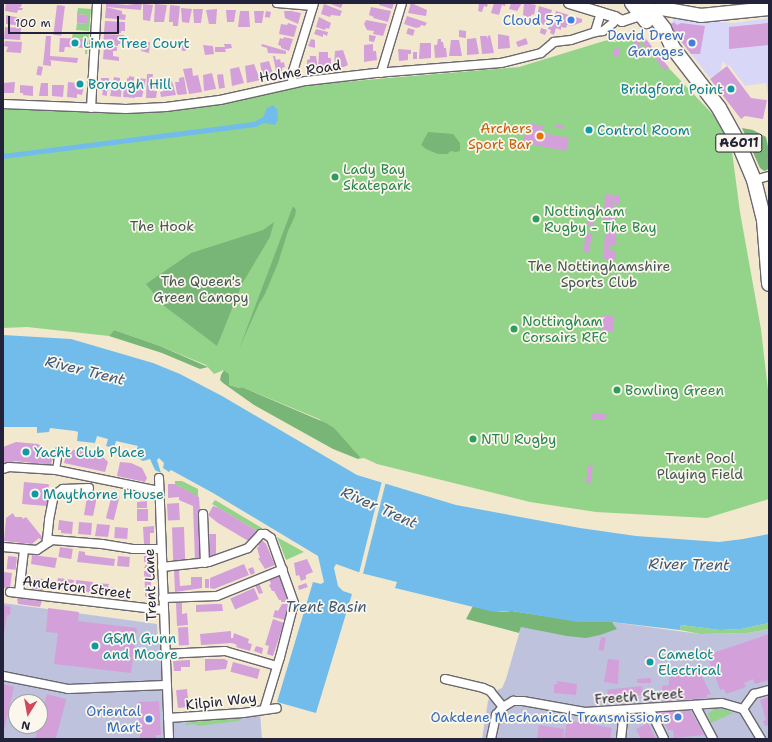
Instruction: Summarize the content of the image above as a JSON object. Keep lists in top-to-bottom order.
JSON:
{
  "streets": {
    "highway": ["A6011"],
    "street": [
      "Holme Road",
      "Trent Lane",
      "Anderton Street",
      "Freeth Street",
      "Kilpin Way"
    ]
  },
  "crossings": [
    ["Trent Lane", "Anderton Street"],
    ["Trent Lane", "Kilpin Way"]
  ],
  "water": ["River Trent", "Trent Basin"],
  "parks": [
    "The Hook",
    "The Nottinghamshire Sports Club",
    "The Queen's Green Canopy",
    "Trent Pool Playing Field"
  ],
  "places": [
    "Cloud 57",
    "Lime Tree Court",
    "David Drew Garages",
    "Borough Hill",
    "Bridgford Point",
    "Control Room",
    "Archers Sport Bar",
    "Lady Bay Skatepark",
    "Nottingham Rugby - The Bay",
    "Nottingham Corsairs RFC",
    "Bowling Green",
    "NTU Rugby",
    "Yacht Club Place",
    "Maythorne House",
    "G&M Gunn and Moore",
    "Camelot Electrical",
    "Oakdene Mechanical Transmissions",
    "Oriental Mart"
  ],
  "scale_bar": "100 m",
  "north": "bottom"
}
